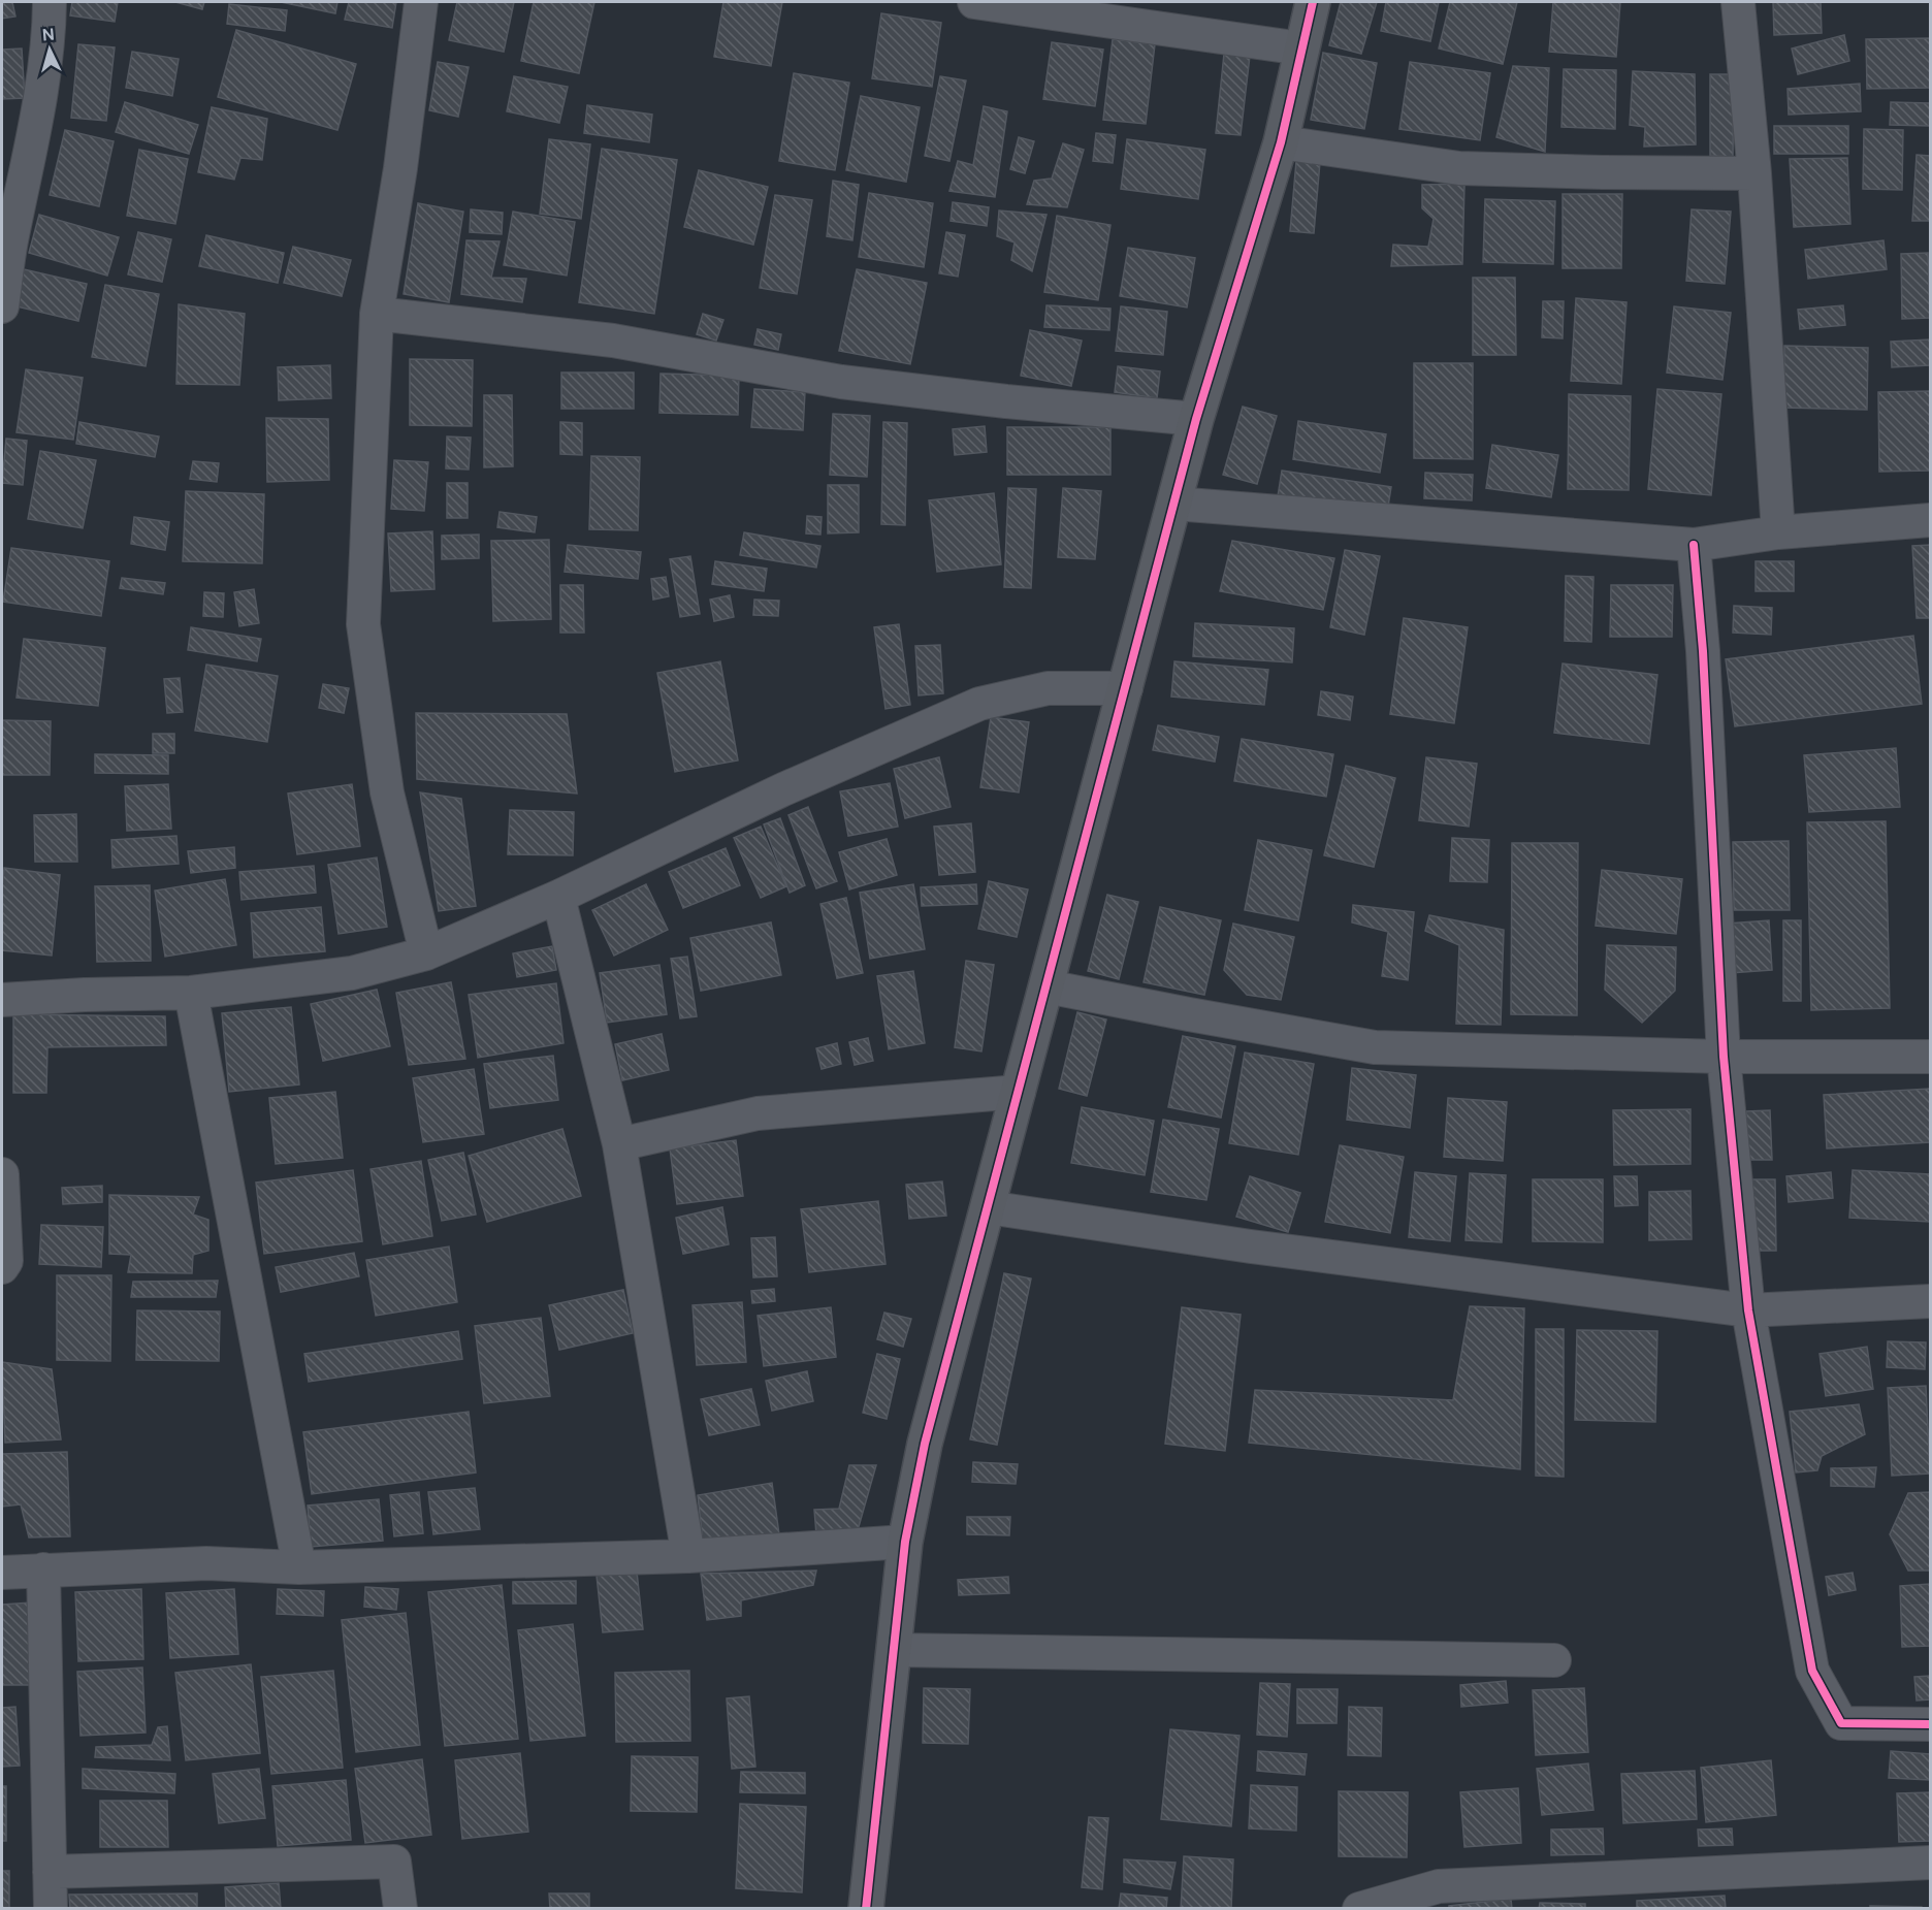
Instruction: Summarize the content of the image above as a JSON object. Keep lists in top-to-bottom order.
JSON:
{
  "north": "top"
}
